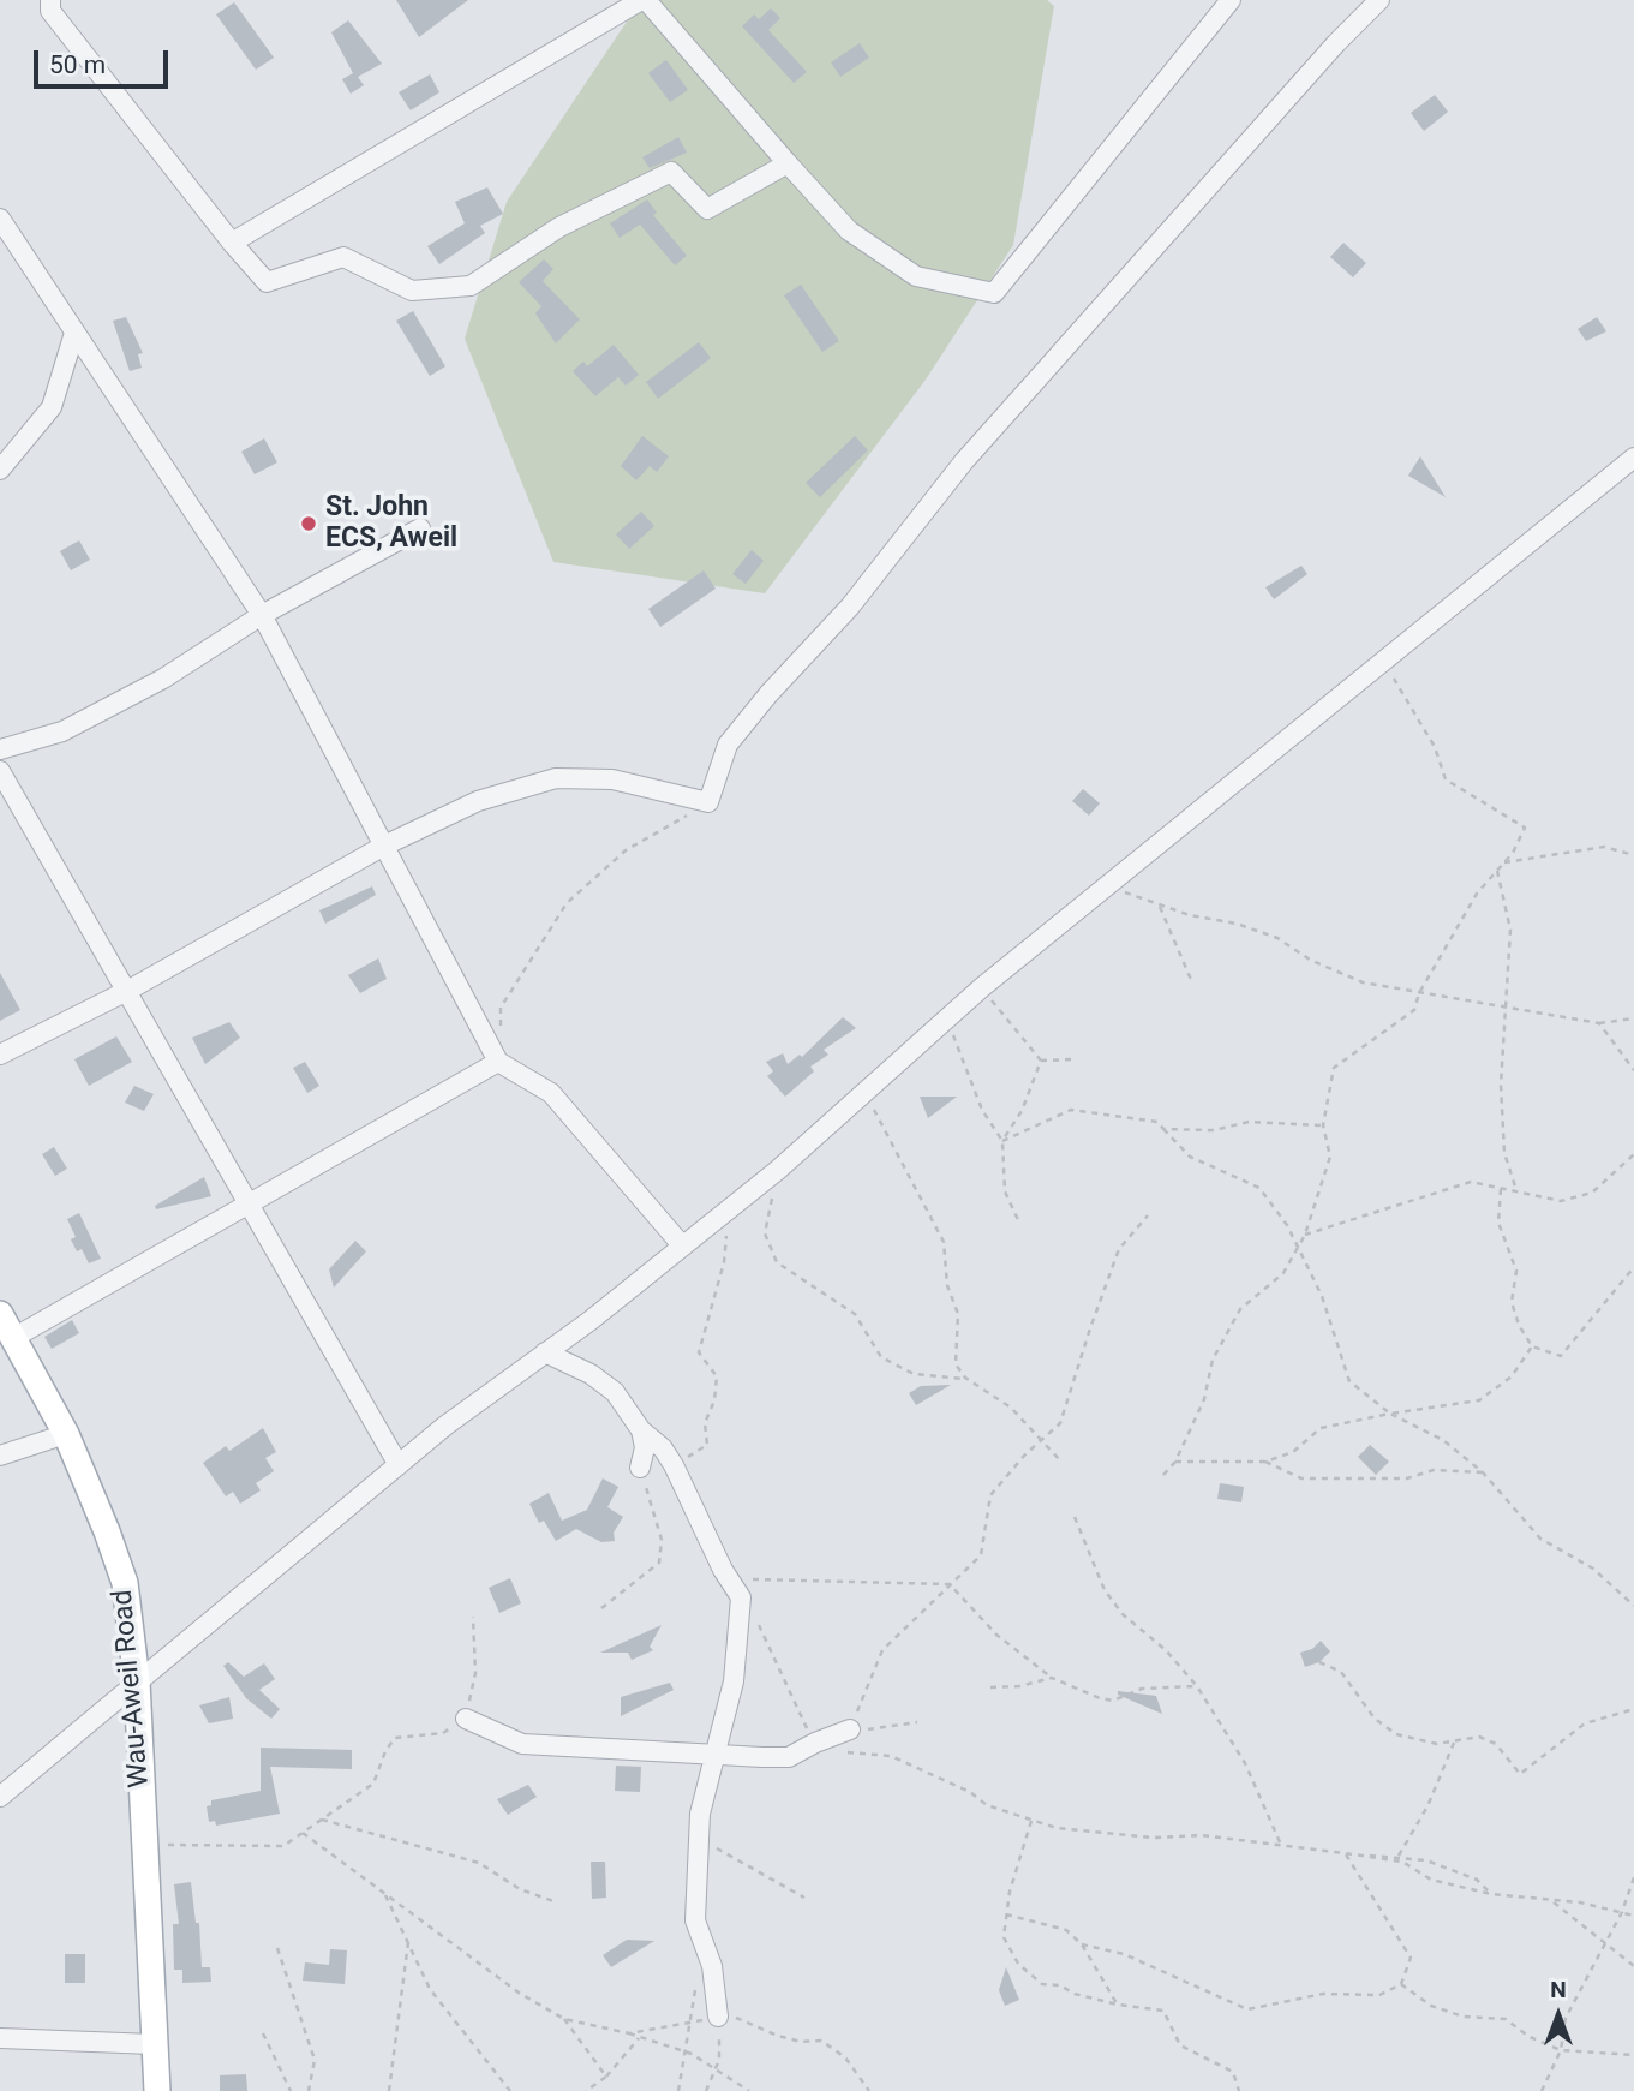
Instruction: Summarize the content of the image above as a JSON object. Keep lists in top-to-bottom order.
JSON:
{
  "streets": {
    "main road": ["Wau-Aweil Road"]
  },
  "places": ["St. John ECS, Aweil"],
  "scale_bar": "50 m",
  "north": "top"
}
